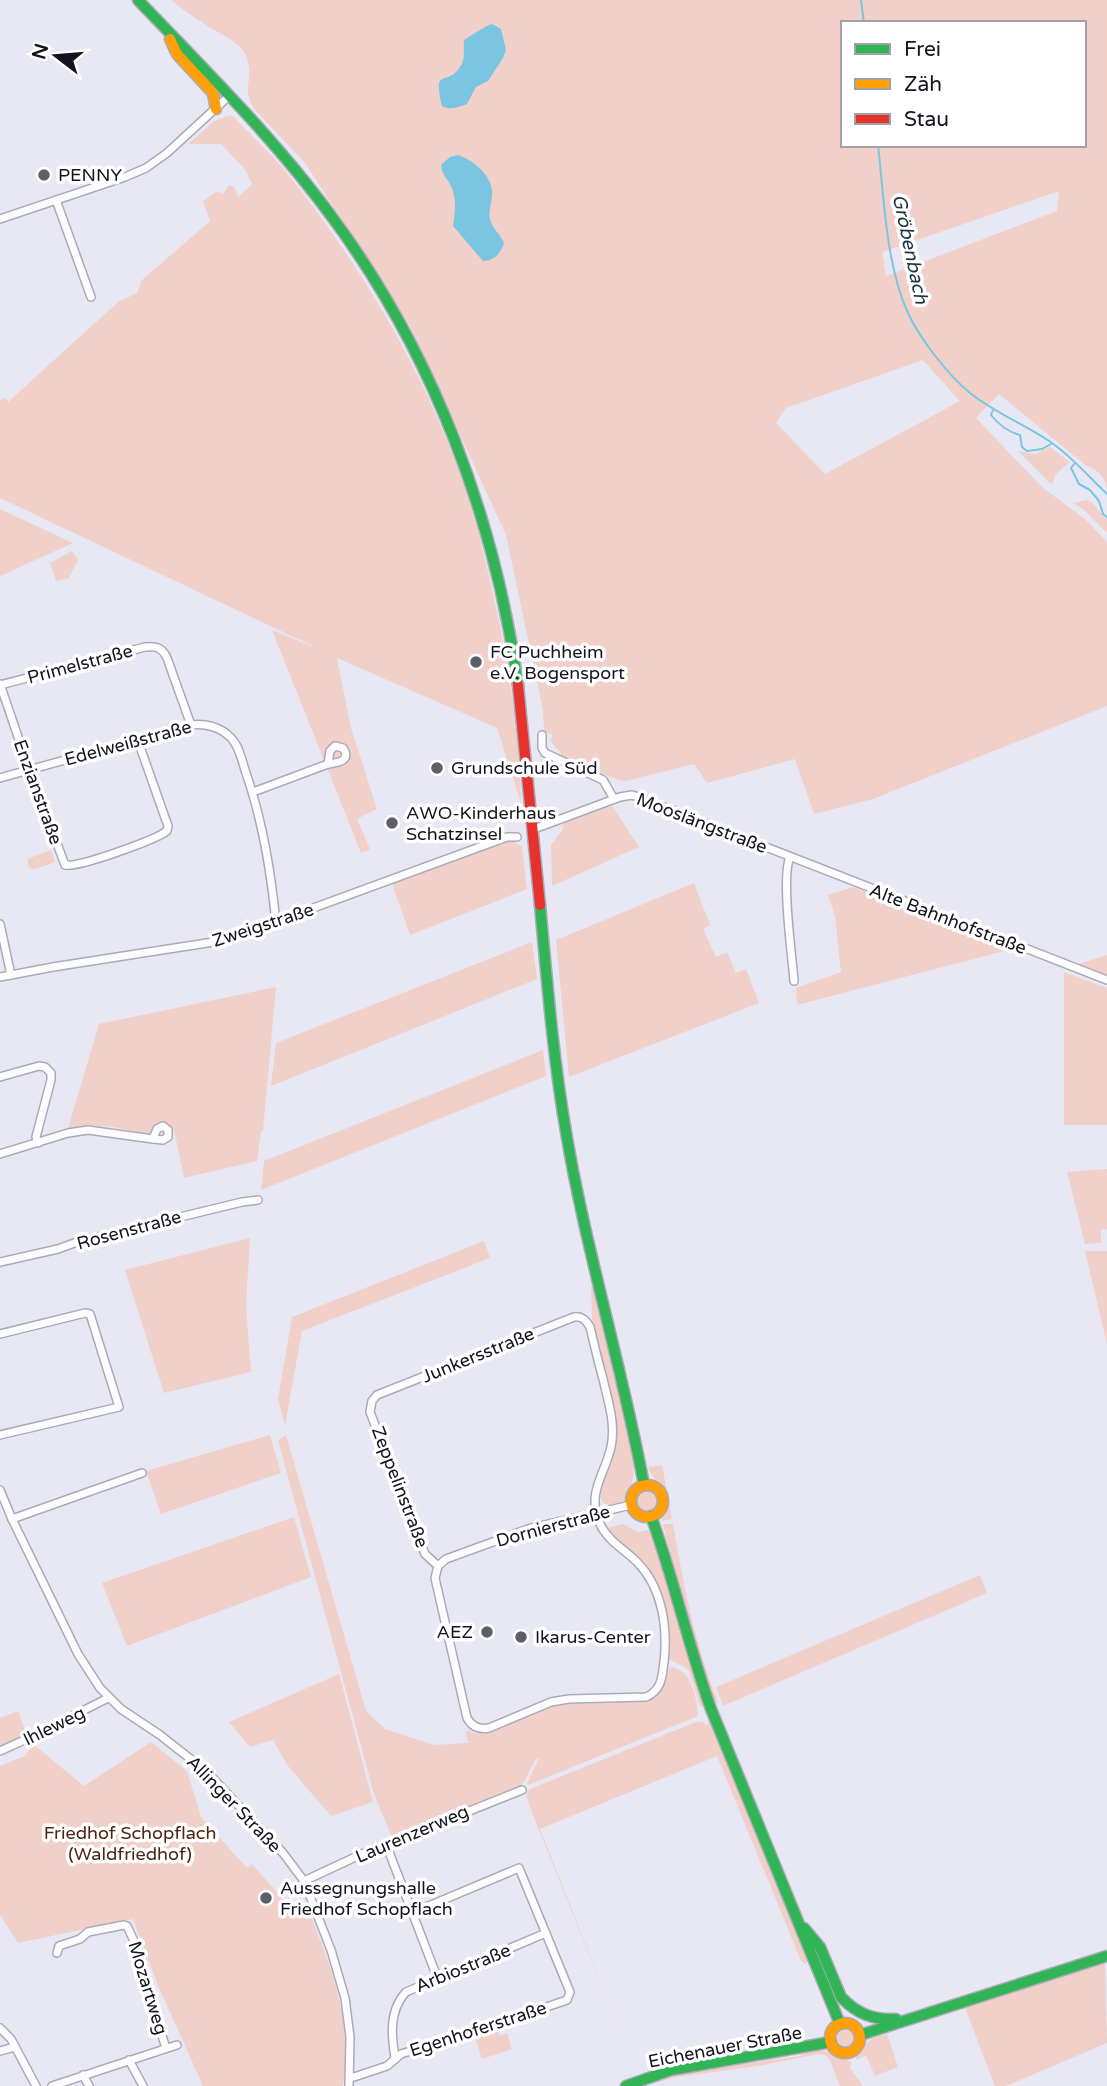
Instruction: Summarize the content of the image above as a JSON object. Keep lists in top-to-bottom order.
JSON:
{
  "streets": {
    "street": [
      "Primelstraße",
      "Edelweißstraße",
      "Enzianstraße",
      "Mooslängstraße",
      "Alte Bahnhofstraße",
      "Zweigstraße",
      "Rosenstraße",
      "Junkersstraße",
      "Zeppelinstraße",
      "Dornierstraße",
      "Ihleweg",
      "Allinger Straße",
      "Laurenzerweg",
      "Arbiostraße",
      "Mozartweg",
      "Egenhoferstraße",
      "Eichenauer Straße"
    ]
  },
  "crossings": [
    ["Primelstraße", "Edelweißstraße"],
    ["Primelstraße", "Enzianstraße"],
    ["Edelweißstraße", "Enzianstraße"],
    ["Edelweißstraße", "Zweigstraße"],
    ["Mooslängstraße", "Alte Bahnhofstraße"],
    ["Junkersstraße", "Zeppelinstraße"],
    ["Junkersstraße", "Dornierstraße"],
    ["Zeppelinstraße", "Dornierstraße"],
    ["Ihleweg", "Allinger Straße"],
    ["Allinger Straße", "Laurenzerweg"],
    ["Allinger Straße", "Egenhoferstraße"],
    ["Arbiostraße", "Egenhoferstraße"]
  ],
  "water": ["Gröbenbach"],
  "parks": ["Friedhof Schopflach (Waldfriedhof)"],
  "places": [
    "PENNY",
    "FC Puchheim e.V. Bogensport",
    "Grundschule Süd",
    "AWO-Kinderhaus Schatzinsel",
    "AEZ",
    "Ikarus-Center",
    "Aussegnungshalle Friedhof Schopflach"
  ],
  "legend": ["Frei", "Zäh", "Stau"],
  "north": "left"
}
